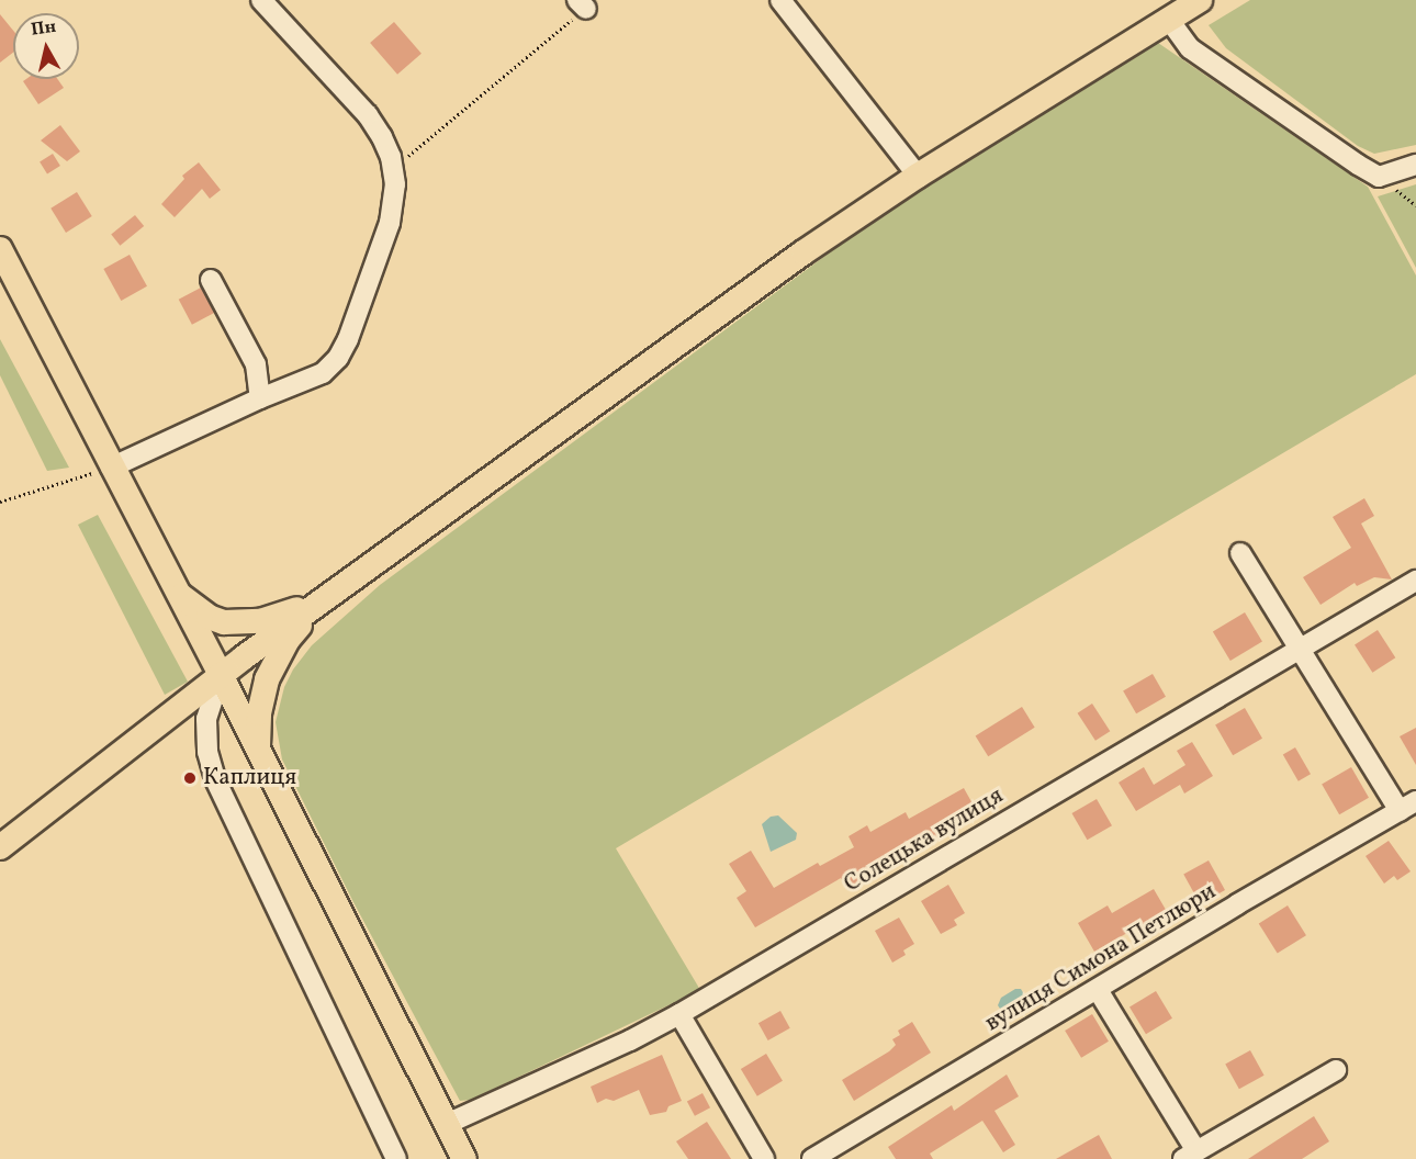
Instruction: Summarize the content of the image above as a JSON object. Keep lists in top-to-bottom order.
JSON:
{
  "streets": {
    "street": ["Солецька вулиця", "вулиця Симона Петлюри"]
  },
  "places": ["Каплиця"],
  "north": "top"
}
